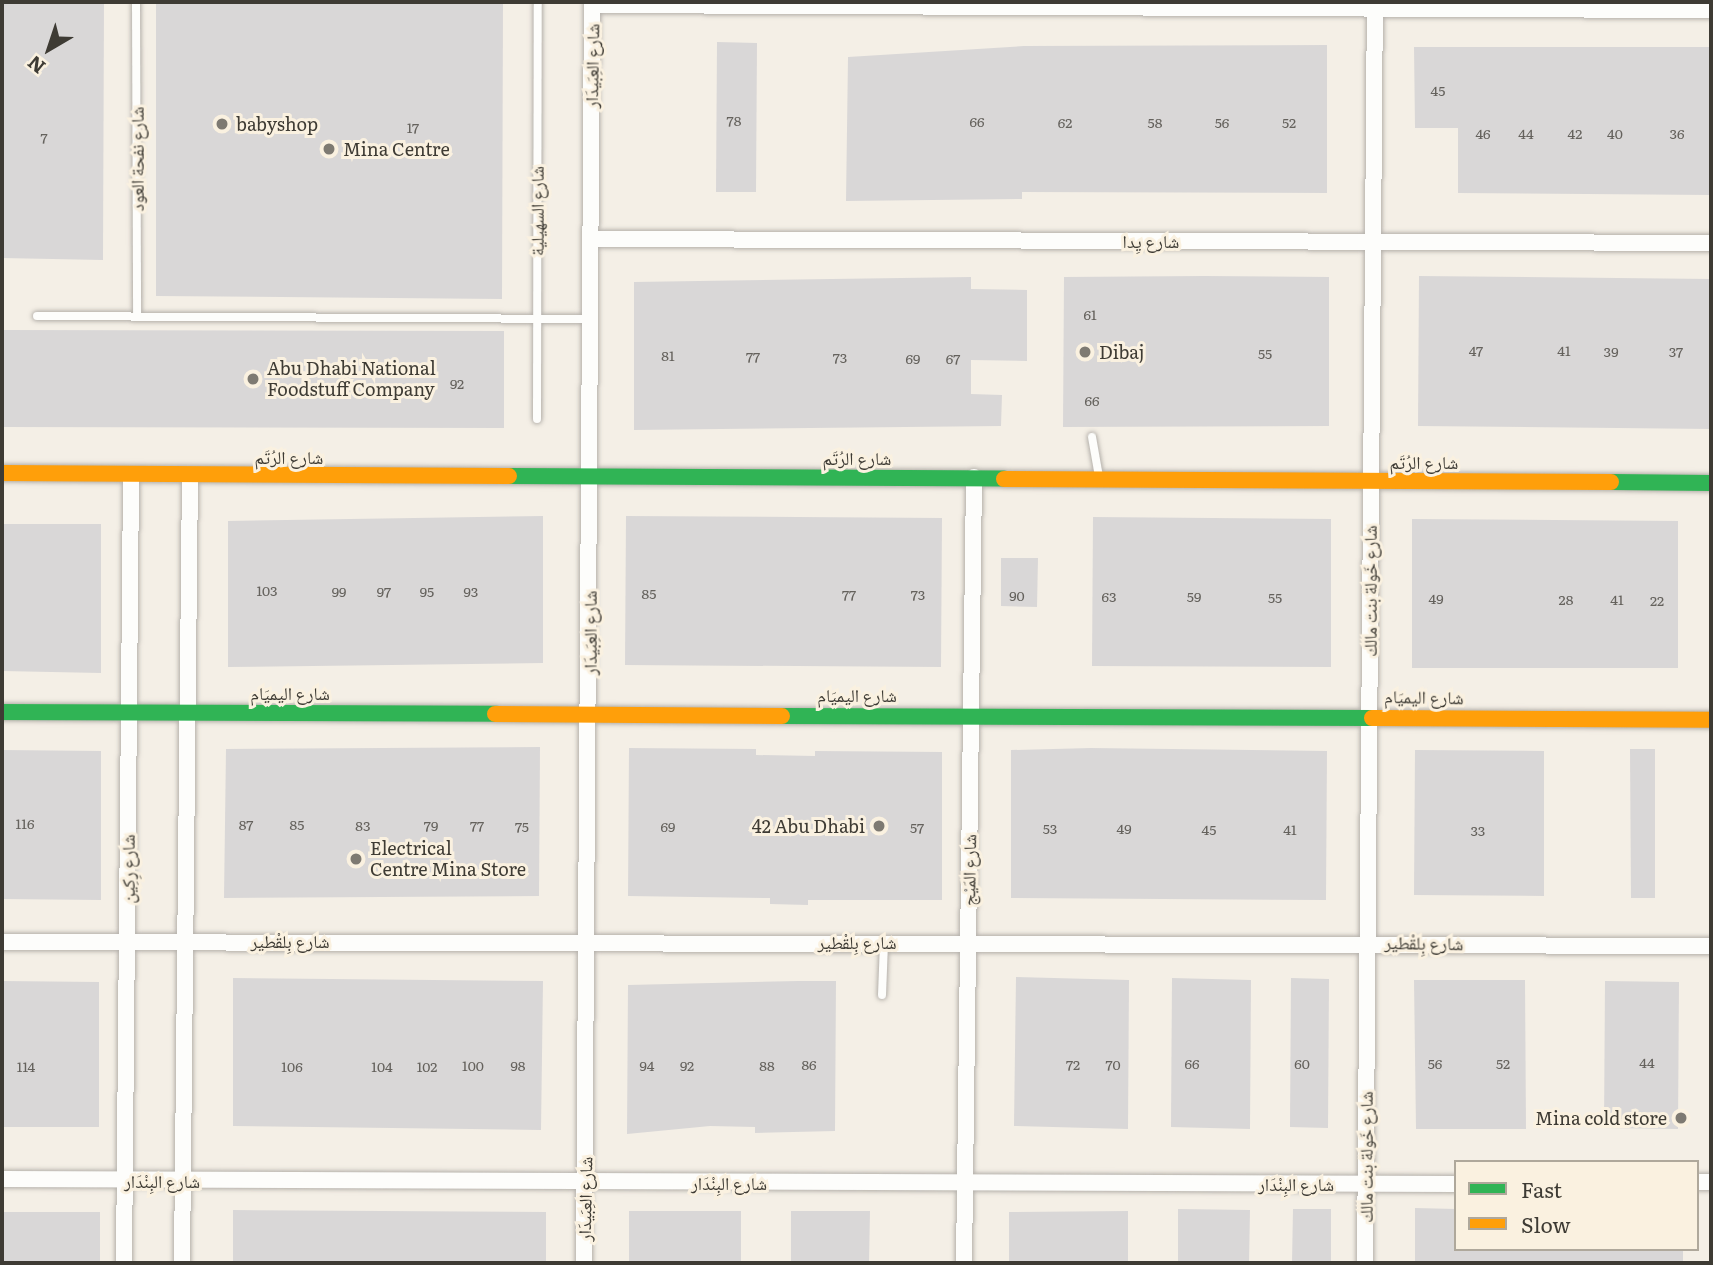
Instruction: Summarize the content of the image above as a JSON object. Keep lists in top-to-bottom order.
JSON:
{
  "streets": {
    "street": [
      "شارع العِبَيدَار",
      "شارع يِدا",
      "شارع الرُتَم",
      "شارع خَولة بنت مالك",
      "شارع اليميَام",
      "شارع رِكِين",
      "شارع المَيْج",
      "شارع بِلقْطير",
      "شارع البِنْدَار"
    ],
    "lane": ["شارع نفحة العود", "شارع السهيلية"]
  },
  "crossings": [
    ["شارع العِبَيدَار", "شارع يِدا"],
    ["شارع العِبَيدَار", "شارع الرُتَم"],
    ["شارع العِبَيدَار", "شارع اليميَام"],
    ["شارع العِبَيدَار", "شارع بِلقْطير"],
    ["شارع العِبَيدَار", "شارع البِنْدَار"],
    ["شارع يِدا", "شارع خَولة بنت مالك"],
    ["شارع الرُتَم", "شارع خَولة بنت مالك"],
    ["شارع الرُتَم", "شارع رِكِين"],
    ["شارع الرُتَم", "شارع المَيْج"],
    ["شارع خَولة بنت مالك", "شارع اليميَام"],
    ["شارع خَولة بنت مالك", "شارع بِلقْطير"],
    ["شارع خَولة بنت مالك", "شارع البِنْدَار"],
    ["شارع اليميَام", "شارع رِكِين"],
    ["شارع اليميَام", "شارع المَيْج"],
    ["شارع رِكِين", "شارع بِلقْطير"],
    ["شارع رِكِين", "شارع البِنْدَار"],
    ["شارع المَيْج", "شارع بِلقْطير"],
    ["شارع المَيْج", "شارع البِنْدَار"]
  ],
  "places": [
    "babyshop",
    "Mina Centre",
    "Dibaj",
    "Abu Dhabi National Foodstuff Company",
    "42 Abu Dhabi",
    "Electrical Centre Mina Store",
    "Mina cold store"
  ],
  "house_numbers": [
    "45",
    "78",
    "66",
    "62",
    "58",
    "56",
    "52",
    "17",
    "46",
    "44",
    "42",
    "40",
    "36",
    "7",
    "61",
    "47",
    "41",
    "39",
    "37",
    "55",
    "81",
    "77",
    "73",
    "69",
    "67",
    "92",
    "66",
    "103",
    "99",
    "97",
    "95",
    "93",
    "85",
    "77",
    "73",
    "90",
    "63",
    "59",
    "55",
    "49",
    "28",
    "41",
    "22",
    "116",
    "87",
    "85",
    "83",
    "79",
    "77",
    "75",
    "69",
    "57",
    "53",
    "49",
    "45",
    "41",
    "33",
    "44",
    "66",
    "60",
    "56",
    "52",
    "86",
    "72",
    "70",
    "100",
    "98",
    "94",
    "92",
    "88",
    "114",
    "106",
    "104",
    "102"
  ],
  "legend": ["Fast", "Slow"],
  "north": "bottom left"
}
